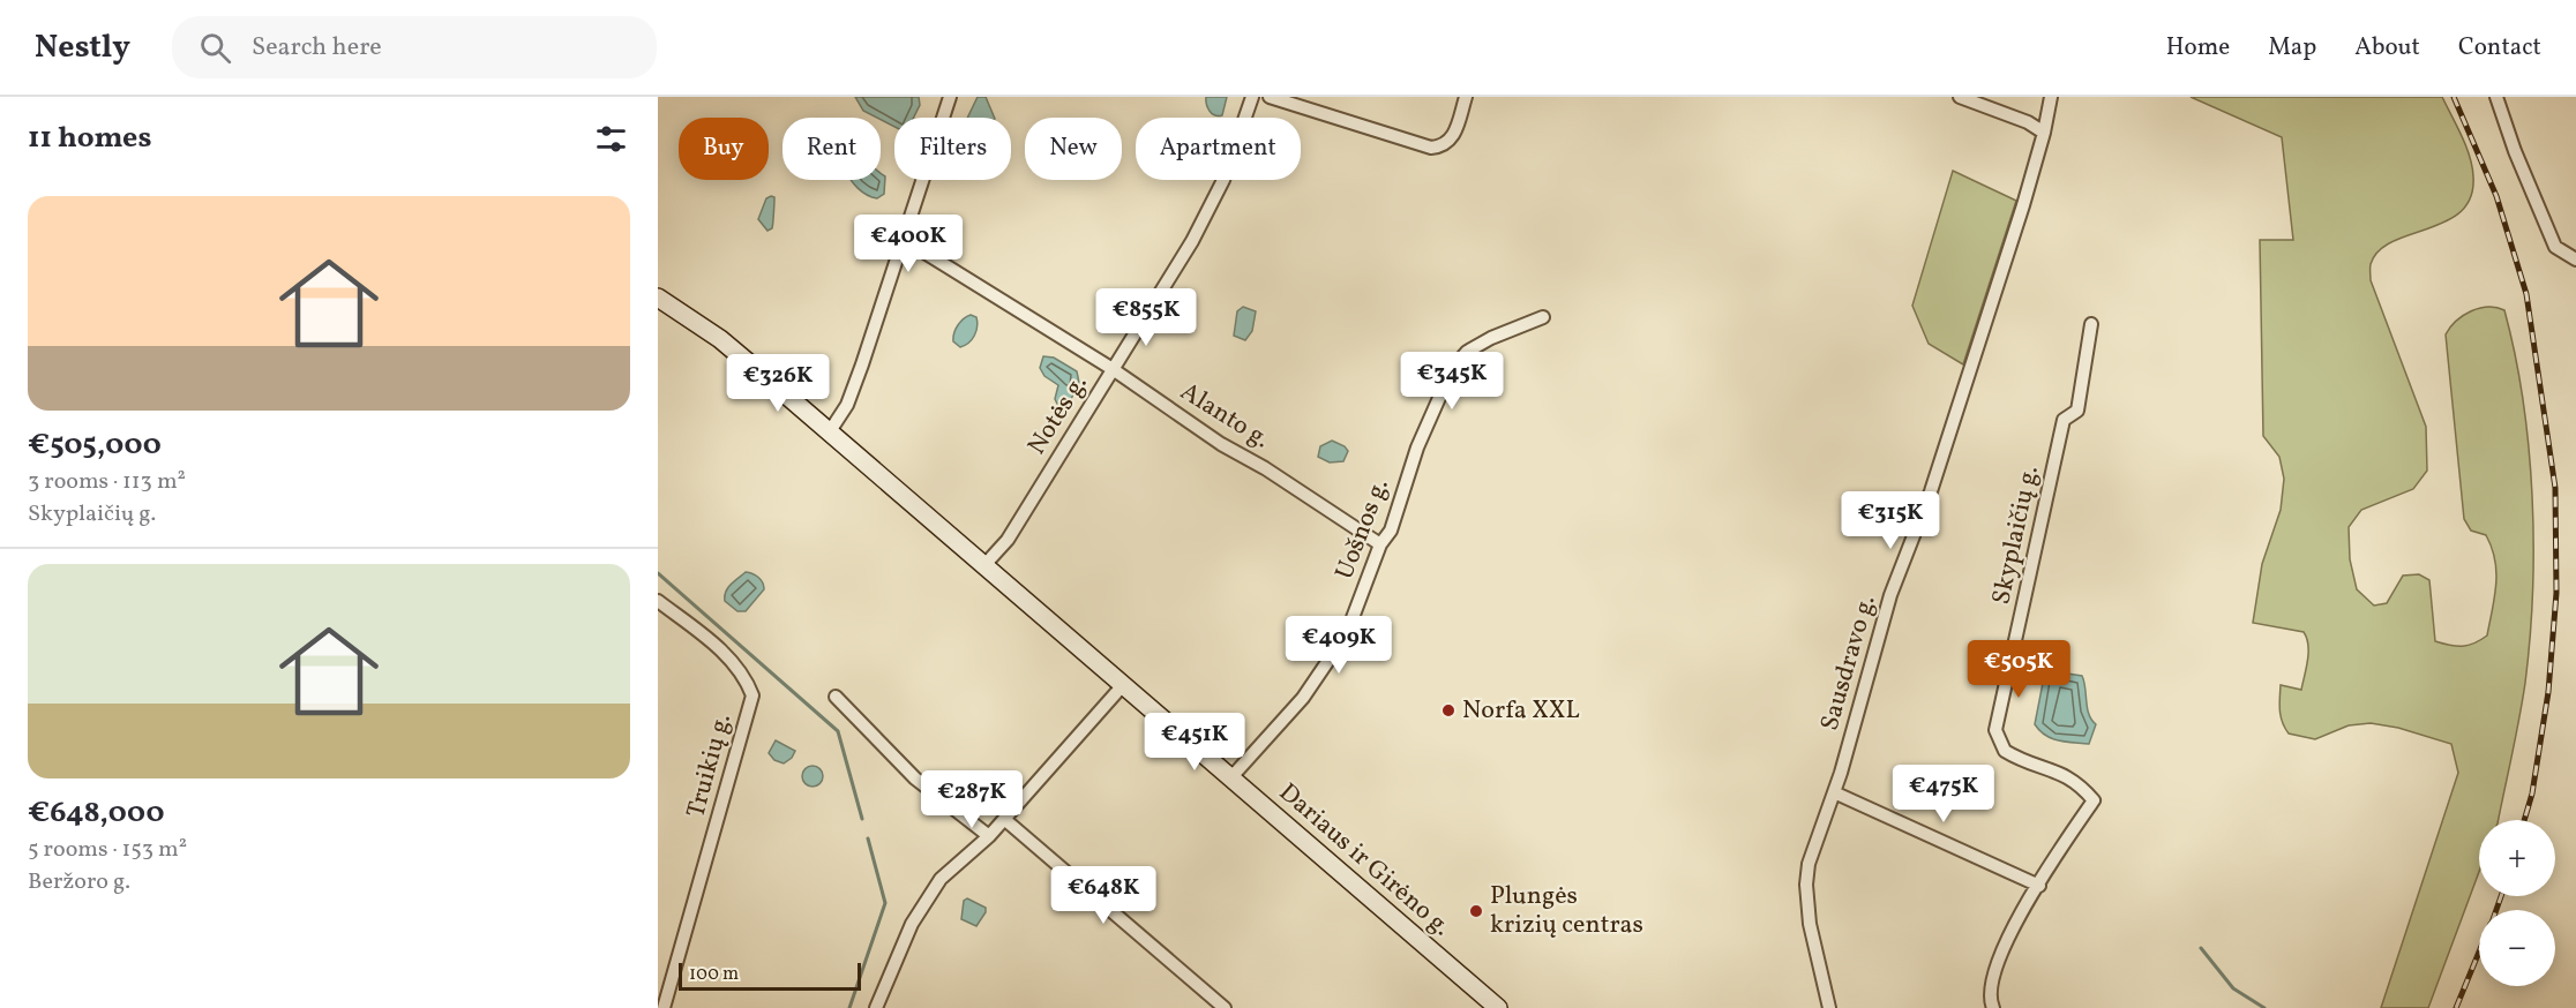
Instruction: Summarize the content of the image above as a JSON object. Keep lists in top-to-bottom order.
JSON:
{
  "streets": {
    "main road": ["Dariaus ir Girėno g."],
    "street": [
      "Notės g.",
      "Alanto g.",
      "Uošnos g.",
      "Skyplaičių g.",
      "Sausdravo g.",
      "Truikių g."
    ]
  },
  "crossings": [
    ["Notės g.", "Alanto g."],
    ["Notės g.", "Dariaus ir Girėno g."],
    ["Alanto g.", "Uošnos g."],
    ["Uošnos g.", "Dariaus ir Girėno g."]
  ],
  "places": ["Norfa XXL", "Plungės krizių centras"],
  "scale_bar": "100 m",
  "page": {
    "header": "Nestly",
    "search": "Search here",
    "nav": [
      "Home",
      "Map",
      "About",
      "Contact"
    ],
    "heading": "11 homes",
    "chip": [
      "Buy",
      "Rent",
      "Filters",
      "New",
      "Apartment"
    ],
    "list": [
      {
        "name": "€505,000",
        "note": "3 rooms · 113 m² · Skyplaičių g."
      },
      {
        "name": "€648,000",
        "note": "5 rooms · 153 m² · Beržoro g."
      }
    ],
    "price": [
      "€400K",
      "€855K",
      "€345K",
      "€326K",
      "€315K",
      "€409K",
      "€505K",
      "€451K",
      "€475K",
      "€287K",
      "€648K"
    ],
    "map_buttons": ["+", "−"],
    "scale": "100 m"
  }
}
